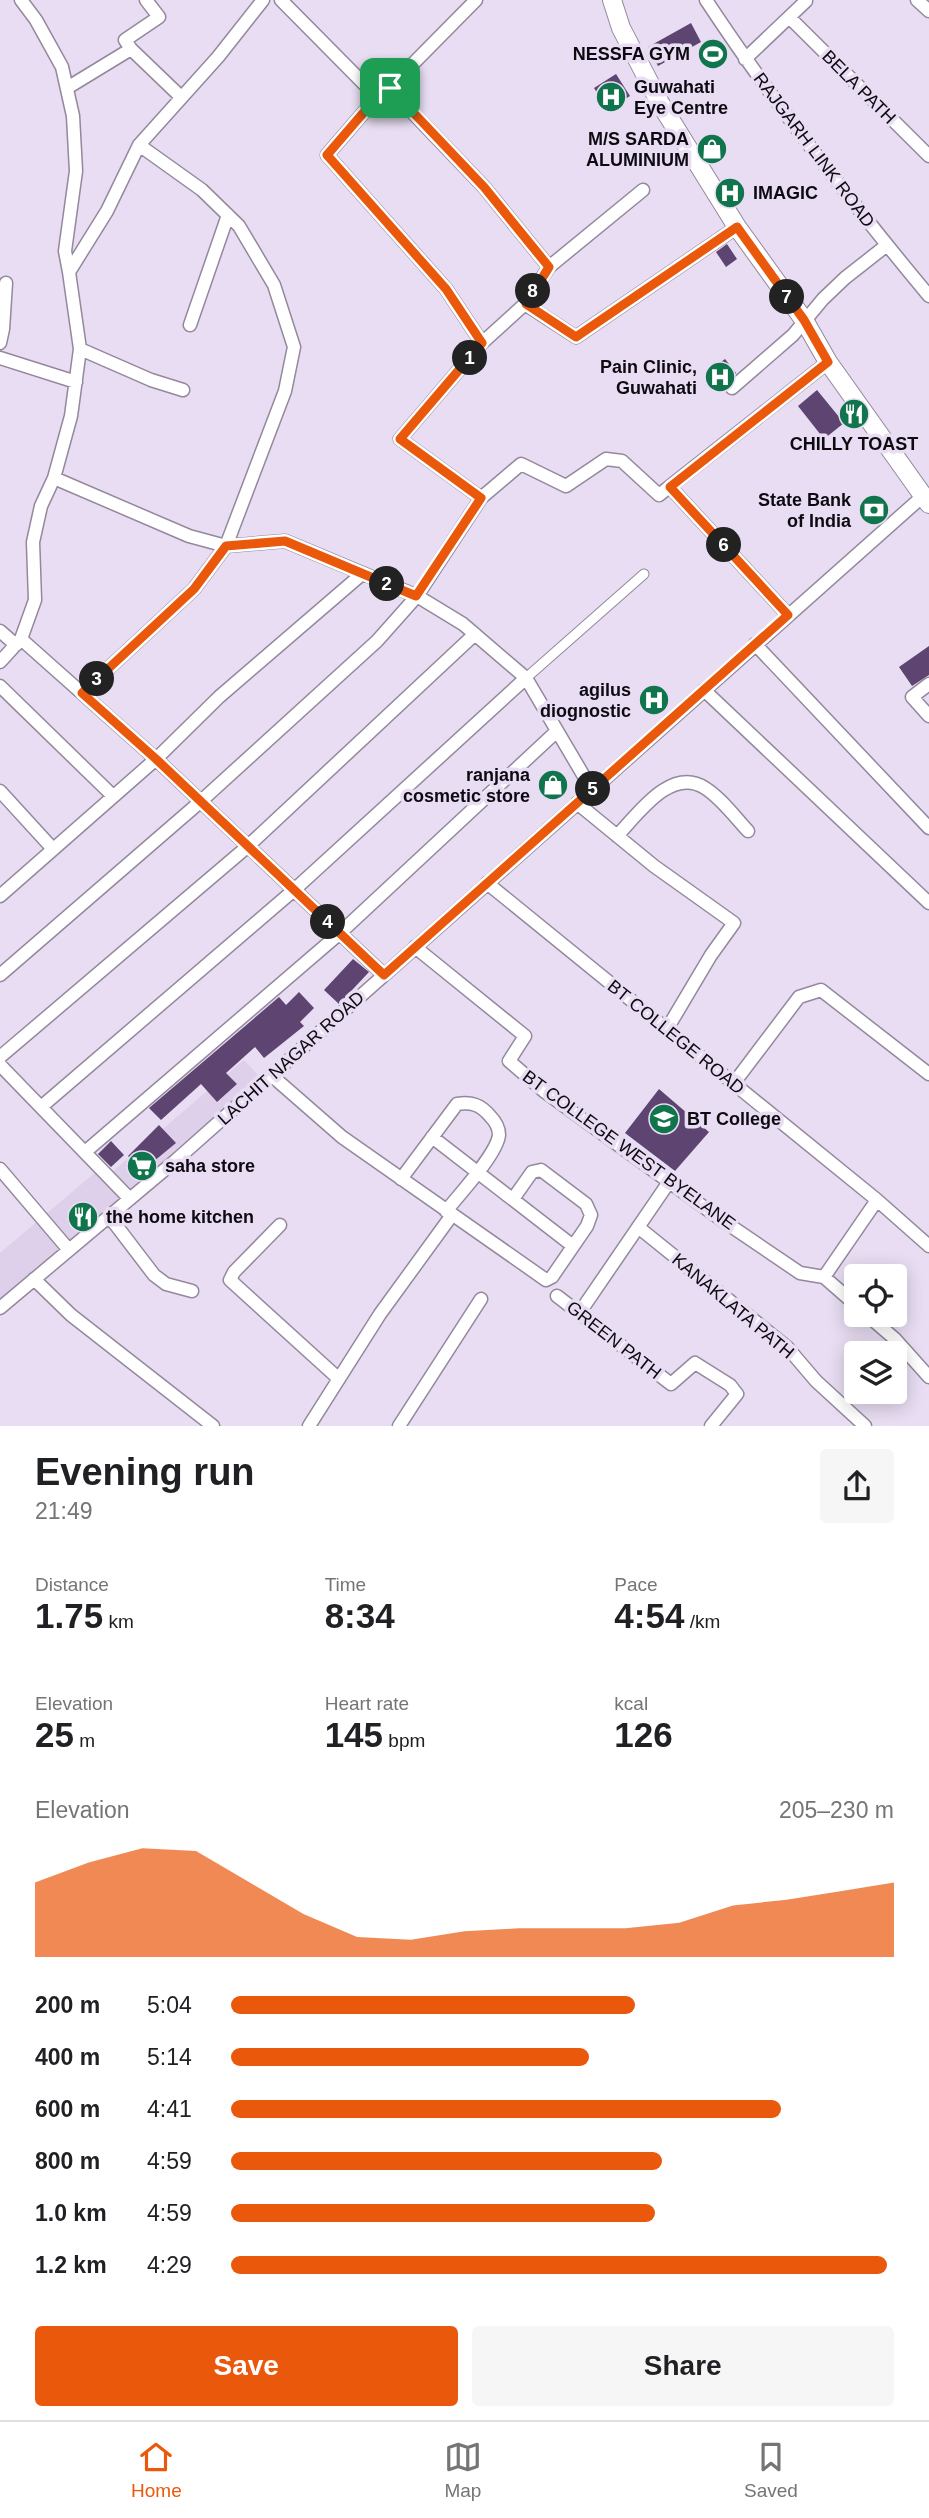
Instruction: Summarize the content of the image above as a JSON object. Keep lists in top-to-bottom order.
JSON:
{
  "streets": {
    "street": [
      "BELA PATH",
      "RAJGARH LINK ROAD",
      "BT COLLEGE ROAD",
      "LACHIT NAGAR ROAD",
      "BT COLLEGE WEST BYELANE",
      "KANAKLATA PATH",
      "GREEN PATH"
    ]
  },
  "crossings": [
    ["BT COLLEGE ROAD", "LACHIT NAGAR ROAD"],
    ["LACHIT NAGAR ROAD", "BT COLLEGE WEST BYELANE"]
  ],
  "places": {
    "sports": ["NESSFA GYM"],
    "hospital": [
      "Guwahati Eye Centre",
      "IMAGIC",
      "Pain Clinic, Guwahati",
      "agilus diognostic"
    ],
    "shop": ["M/S SARDA ALUMINIUM", "ranjana cosmetic store"],
    "restaurant": ["CHILLY TOAST", "the home kitchen"],
    "bank": ["State Bank of India"],
    "school or university": ["BT College"],
    "supermarket": ["saha store"]
  },
  "page": {
    "pins": [
      "8",
      "7",
      "1",
      "6",
      "2",
      "3",
      "5",
      "4"
    ],
    "heading": ["Evening run", "21:49"],
    "stats": [
      ["Distance", "1.75 km"],
      ["Time", "8:34"],
      ["Pace", "4:54 /km"],
      ["Elevation", "25 m"],
      ["Heart rate", "145 bpm"],
      ["kcal", "126"]
    ],
    "chart": ["Elevation", "205–230 m"],
    "list": [
      {
        "name": "200 m",
        "note": "5:04"
      },
      {
        "name": "400 m",
        "note": "5:14"
      },
      {
        "name": "600 m",
        "note": "4:41"
      },
      {
        "name": "800 m",
        "note": "4:59"
      },
      {
        "name": "1.0 km",
        "note": "4:59"
      },
      {
        "name": "1.2 km",
        "note": "4:29"
      }
    ],
    "buttons": ["Save", "Share"],
    "tabs": ["Home", "Map", "Saved"]
  }
}
